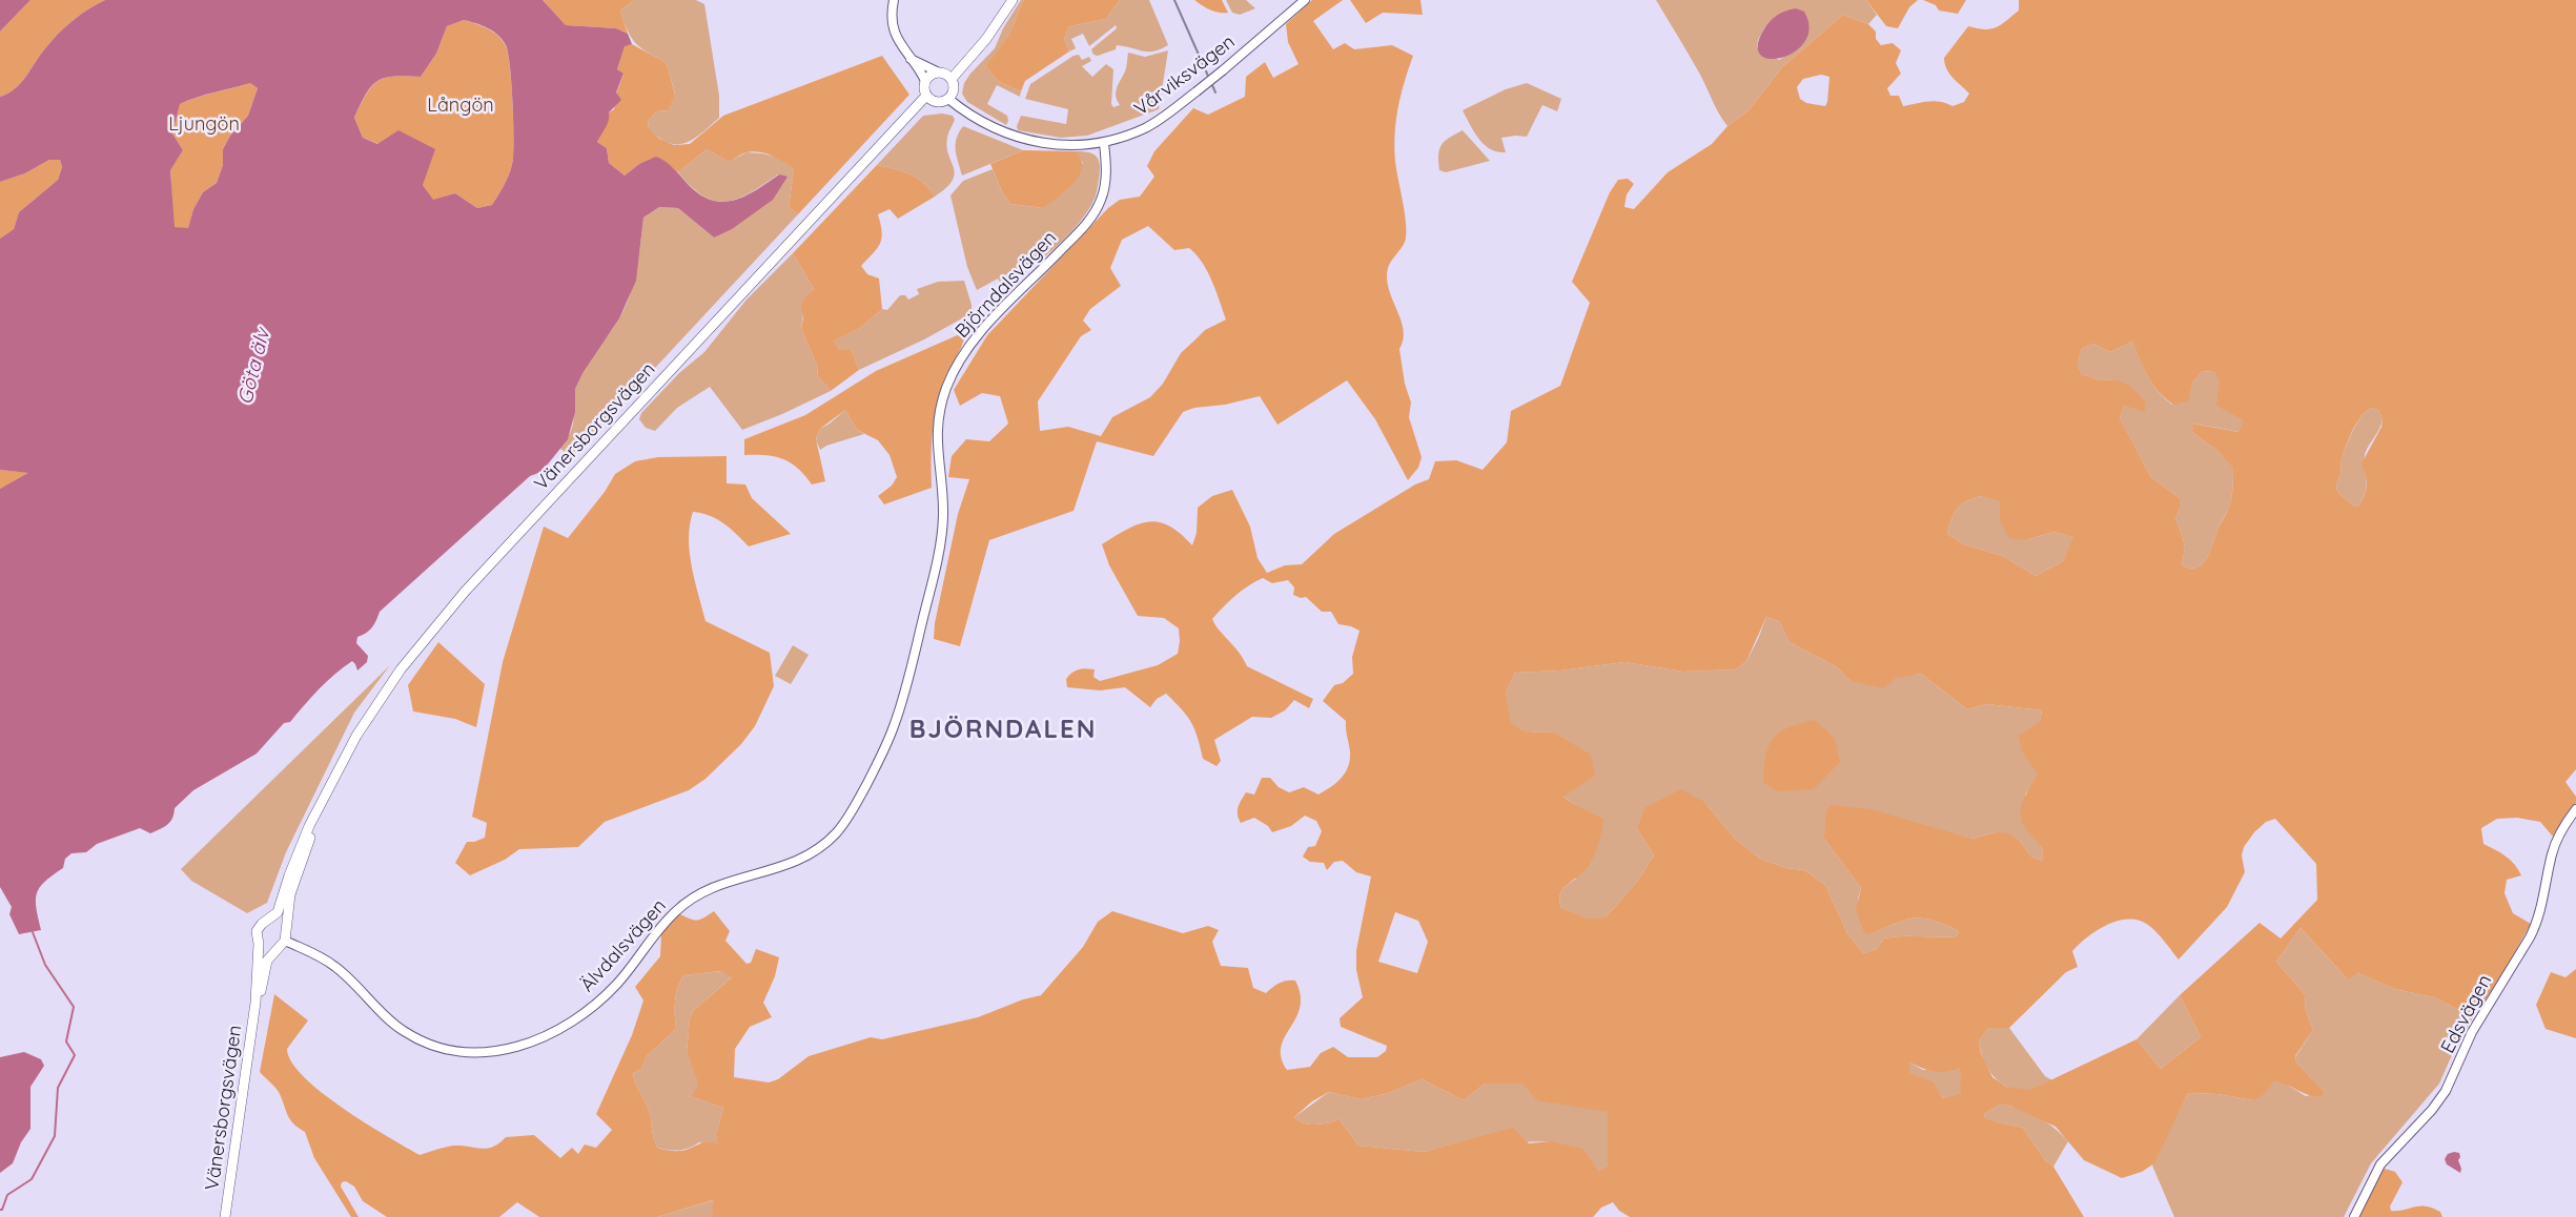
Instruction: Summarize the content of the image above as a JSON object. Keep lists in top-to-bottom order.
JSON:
{
  "streets": {
    "main road": ["Vänersborgsvägen"],
    "street": [
      "Vårviksvägen",
      "Björndalsvägen",
      "Älvdalsvägen",
      "Edsvägen"
    ]
  },
  "crossings": [
    ["Vårviksvägen", "Björndalsvägen"],
    ["Vårviksvägen", "Vänersborgsvägen"],
    ["Björndalsvägen", "Älvdalsvägen"],
    ["Vänersborgsvägen", "Älvdalsvägen"]
  ],
  "districts": ["BJÖRNDALEN"],
  "water": ["Göta älv"],
  "parks": ["Långön", "Ljungön"]
}
